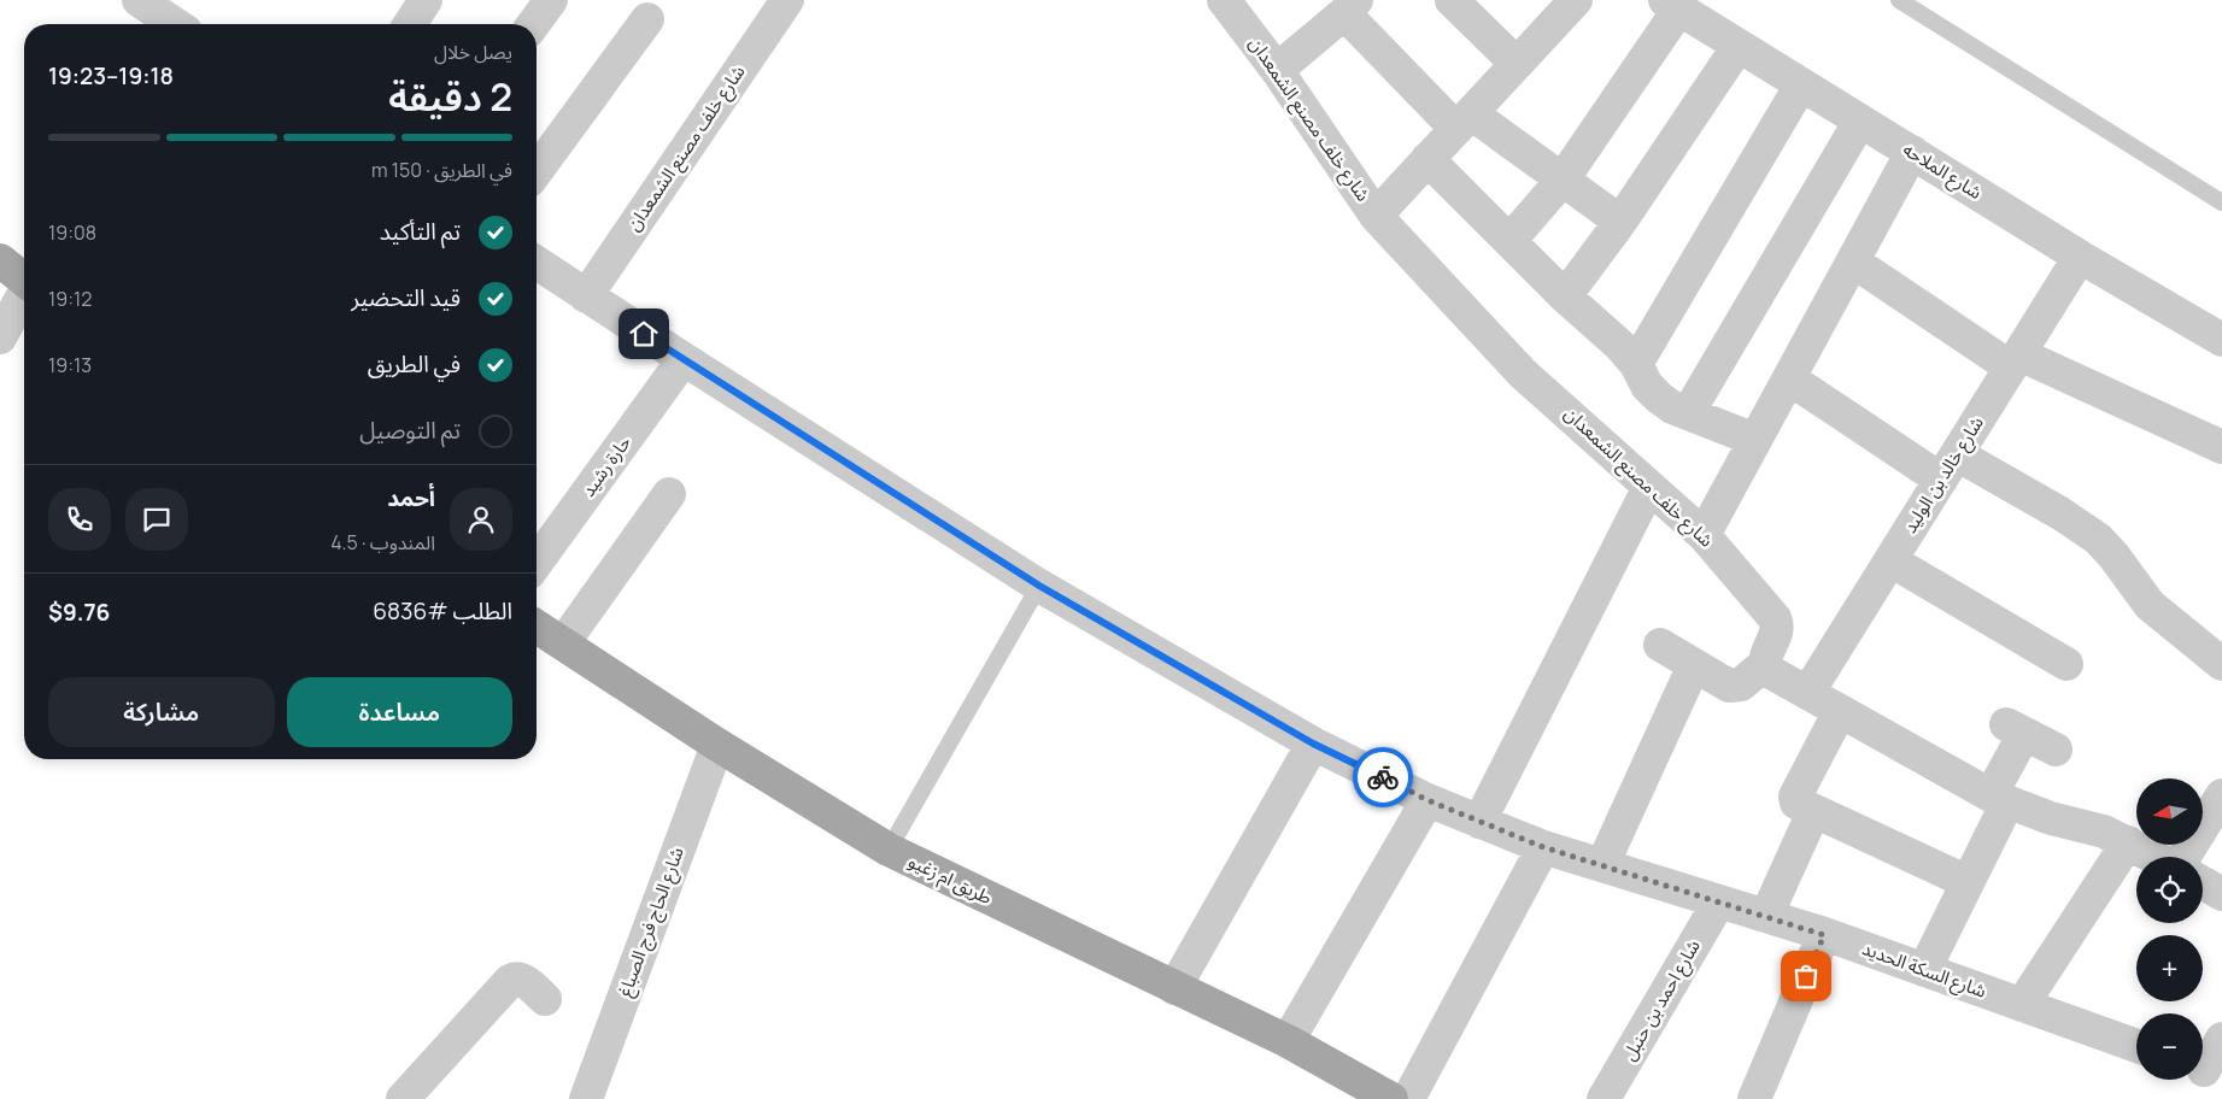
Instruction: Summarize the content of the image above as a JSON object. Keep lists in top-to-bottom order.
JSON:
{
  "streets": {
    "main road": ["طريق ام زغيو"],
    "street": [
      "شارع خلف مصنع الشمعدان",
      "شارع الملاحه",
      "حارة رشيد",
      "شارع خالد بن الوليد",
      "شارع الحاج فرج الصباغ",
      "شارع السكة الحديد",
      "شارع احمد بن حنبل"
    ]
  },
  "crossings": [
    ["شارع خلف مصنع الشمعدان", "شارع السكة الحديد"],
    ["شارع الملاحه", "شارع خالد بن الوليد"],
    ["حارة رشيد", "شارع السكة الحديد"],
    ["طريق ام زغيو", "شارع الحاج فرج الصباغ"],
    ["شارع السكة الحديد", "شارع احمد بن حنبل"]
  ],
  "north": "left",
  "page": {
    "heading": ["2 دقيقة", "يصل خلال", "19:18–19:23"],
    "panel": [
      "أحمد",
      "المندوب · 4.5",
      "الطلب #6836",
      "$9.76"
    ],
    "bar": "في الطريق · 150 m",
    "list": [
      ["تم التأكيد", "19:08"],
      ["قيد التحضير", "19:12"],
      ["في الطريق", "19:13"],
      "تم التوصيل"
    ],
    "buttons": ["مساعدة", "مشاركة"],
    "map_buttons": ["+", "−"]
  }
}
